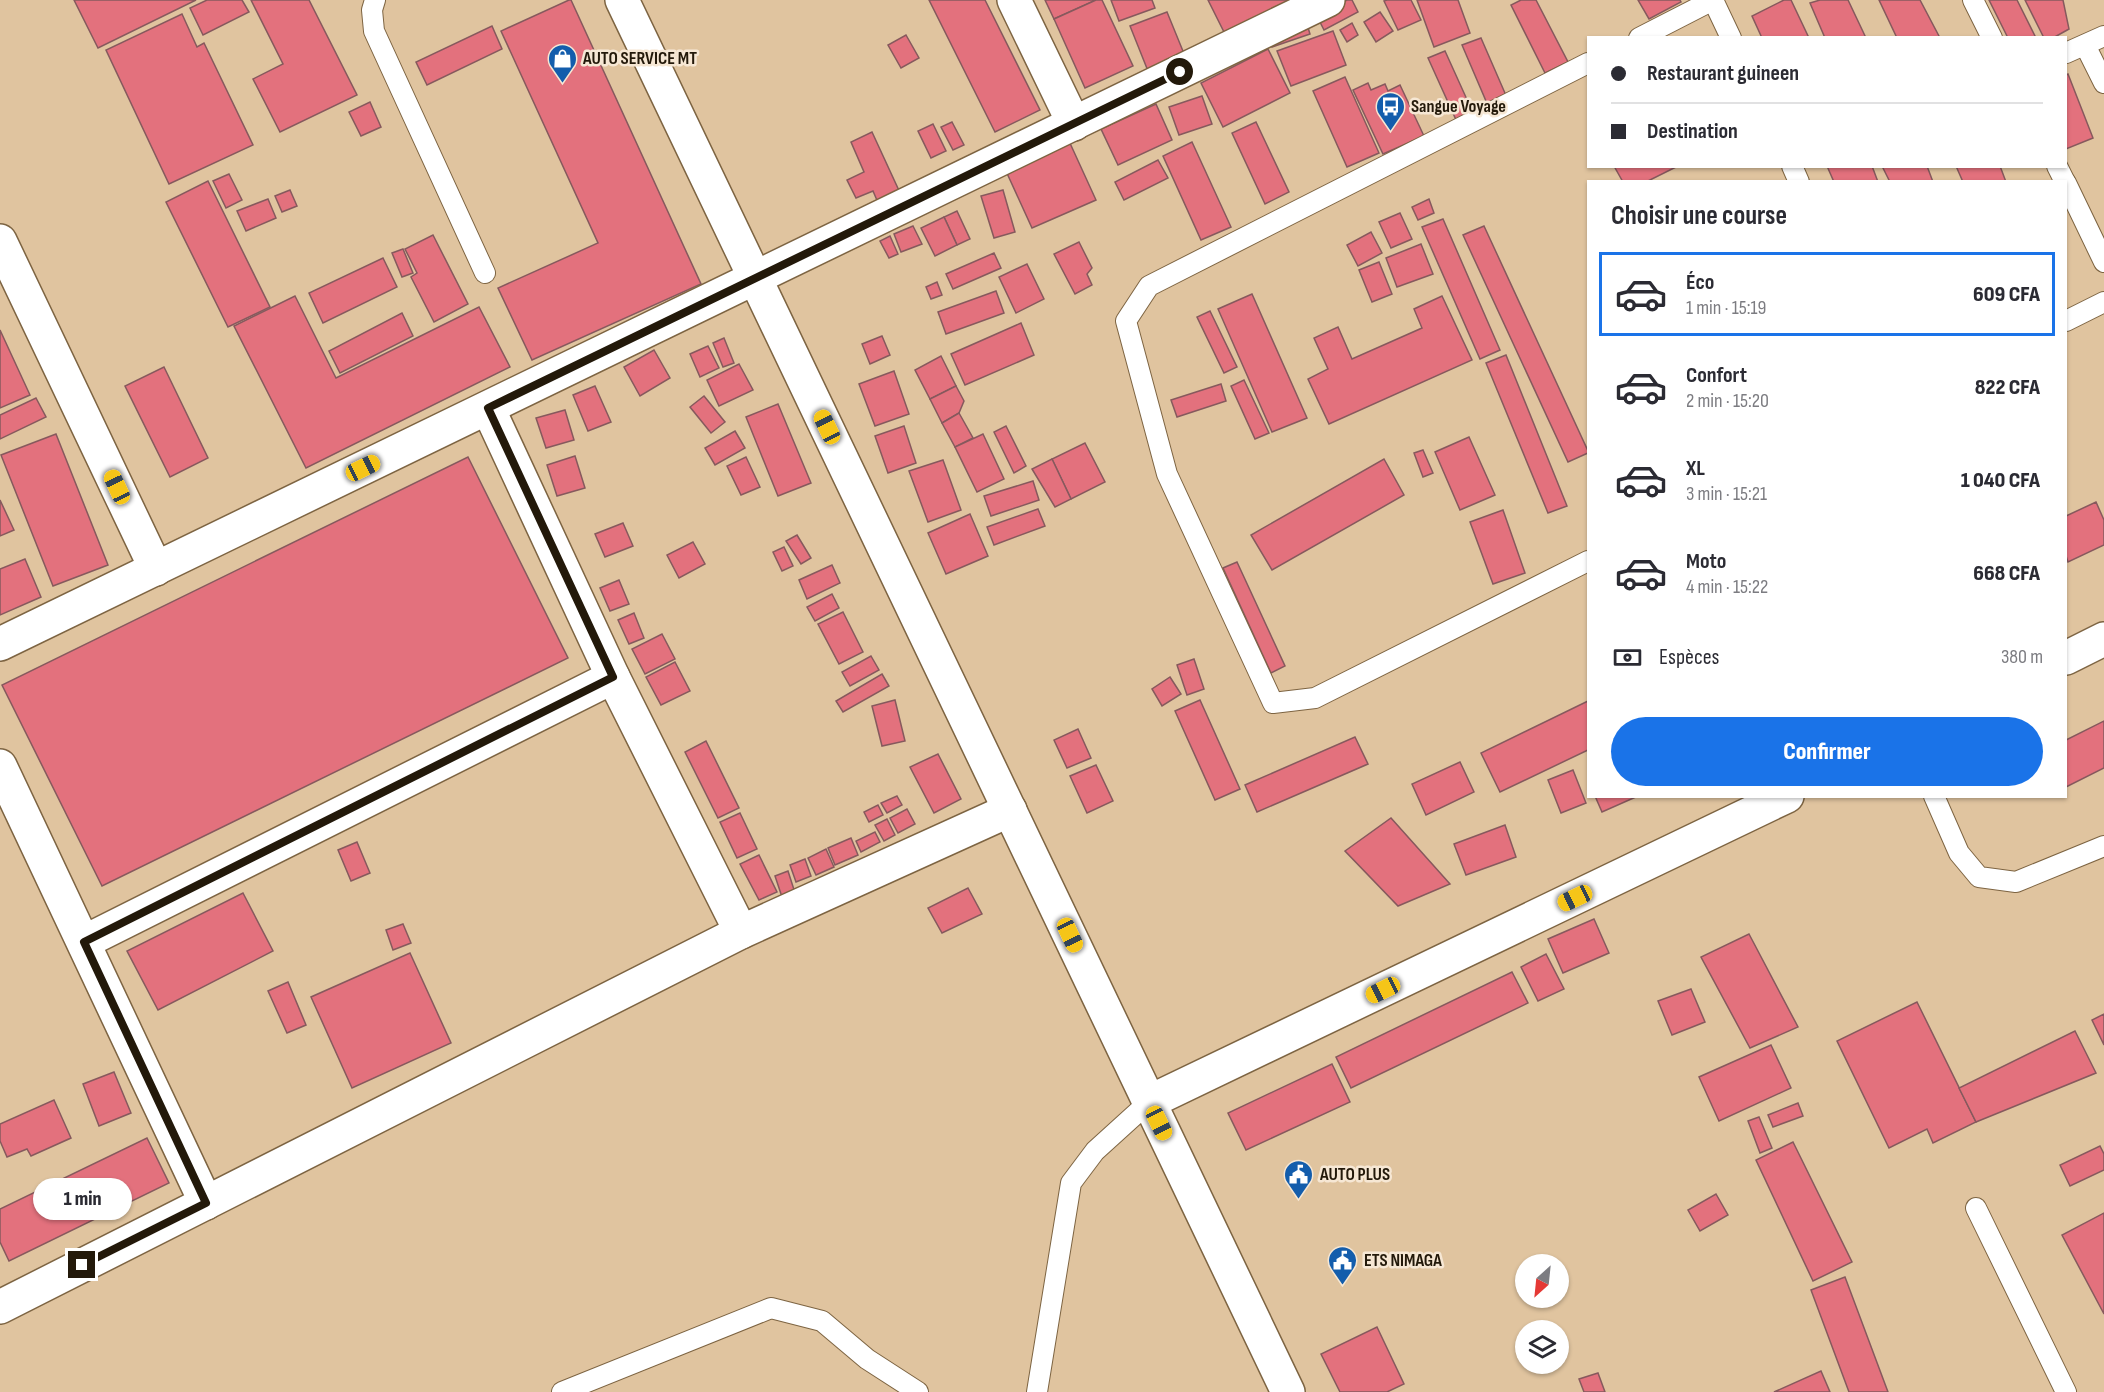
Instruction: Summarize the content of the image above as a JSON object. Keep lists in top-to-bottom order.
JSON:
{
  "places": {
    "shop": ["AUTO SERVICE MT"],
    "bus stop": ["Sangue Voyage"],
    "public building": ["AUTO PLUS", "ETS NIMAGA"]
  },
  "north": "bottom left",
  "page": {
    "banner": ["Restaurant guineen", "Destination"],
    "heading": "Choisir une course",
    "list": [
      {
        "name": "Éco",
        "note": "1 min · 15:19",
        "value": "609 CFA"
      },
      {
        "name": "Confort",
        "note": "2 min · 15:20",
        "value": "822 CFA"
      },
      {
        "name": "XL",
        "note": "3 min · 15:21",
        "value": "1 040 CFA"
      },
      {
        "name": "Moto",
        "note": "4 min · 15:22",
        "value": "668 CFA"
      }
    ],
    "pay": ["Espèces", "380 m"],
    "buttons": "Confirmer",
    "bubble": "1 min"
  }
}
